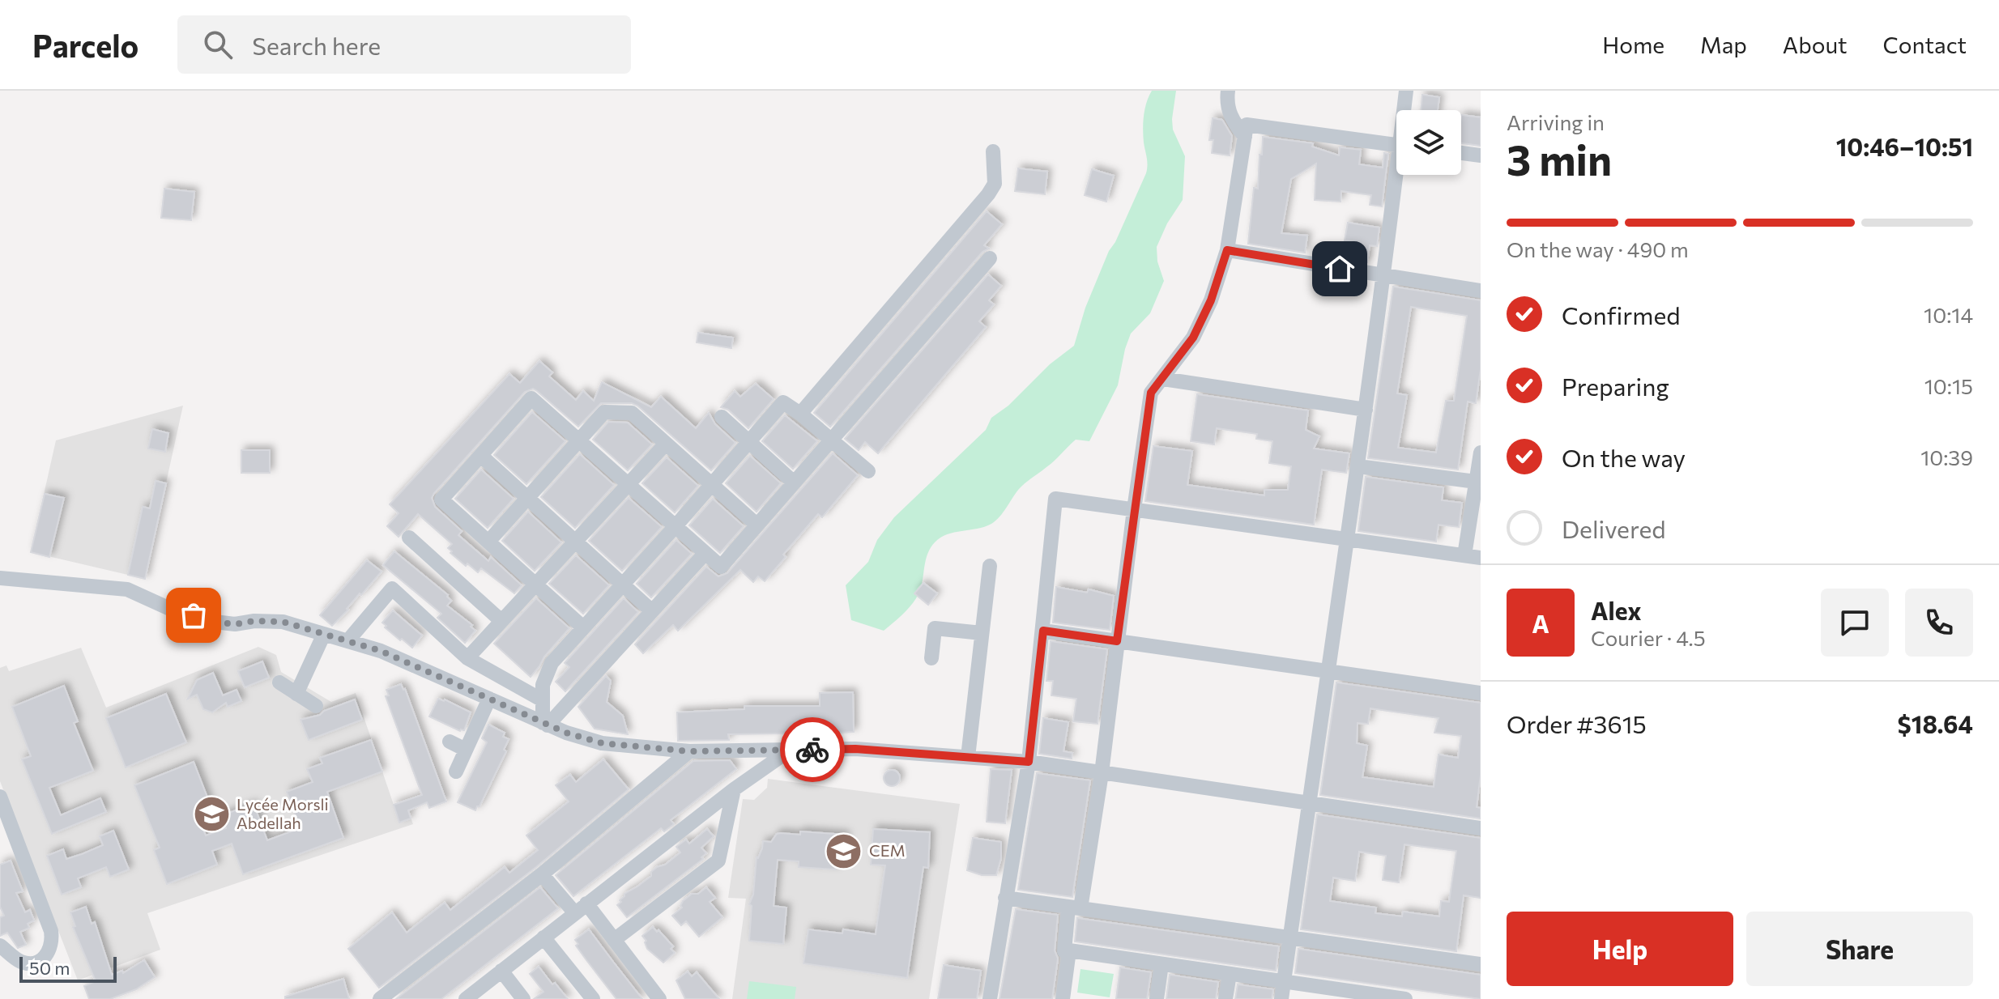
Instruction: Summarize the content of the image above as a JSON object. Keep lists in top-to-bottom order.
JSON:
{
  "places": {
    "school or university": ["Lycée Morsli Abdellah", "CEM"]
  },
  "scale_bar": "50 m",
  "page": {
    "header": "Parcelo",
    "search": "Search here",
    "nav": [
      "Home",
      "Map",
      "About",
      "Contact"
    ],
    "heading": ["3 min", "Arriving in", "10:46–10:51"],
    "panel": [
      "Alex",
      "Courier · 4.5",
      "Order #3615",
      "$18.64"
    ],
    "bar": "On the way · 490 m",
    "list": [
      ["Confirmed", "10:14"],
      ["Preparing", "10:15"],
      ["On the way", "10:39"],
      "Delivered"
    ],
    "round": "A",
    "buttons": ["Help", "Share"],
    "scale": "50 m"
  }
}
